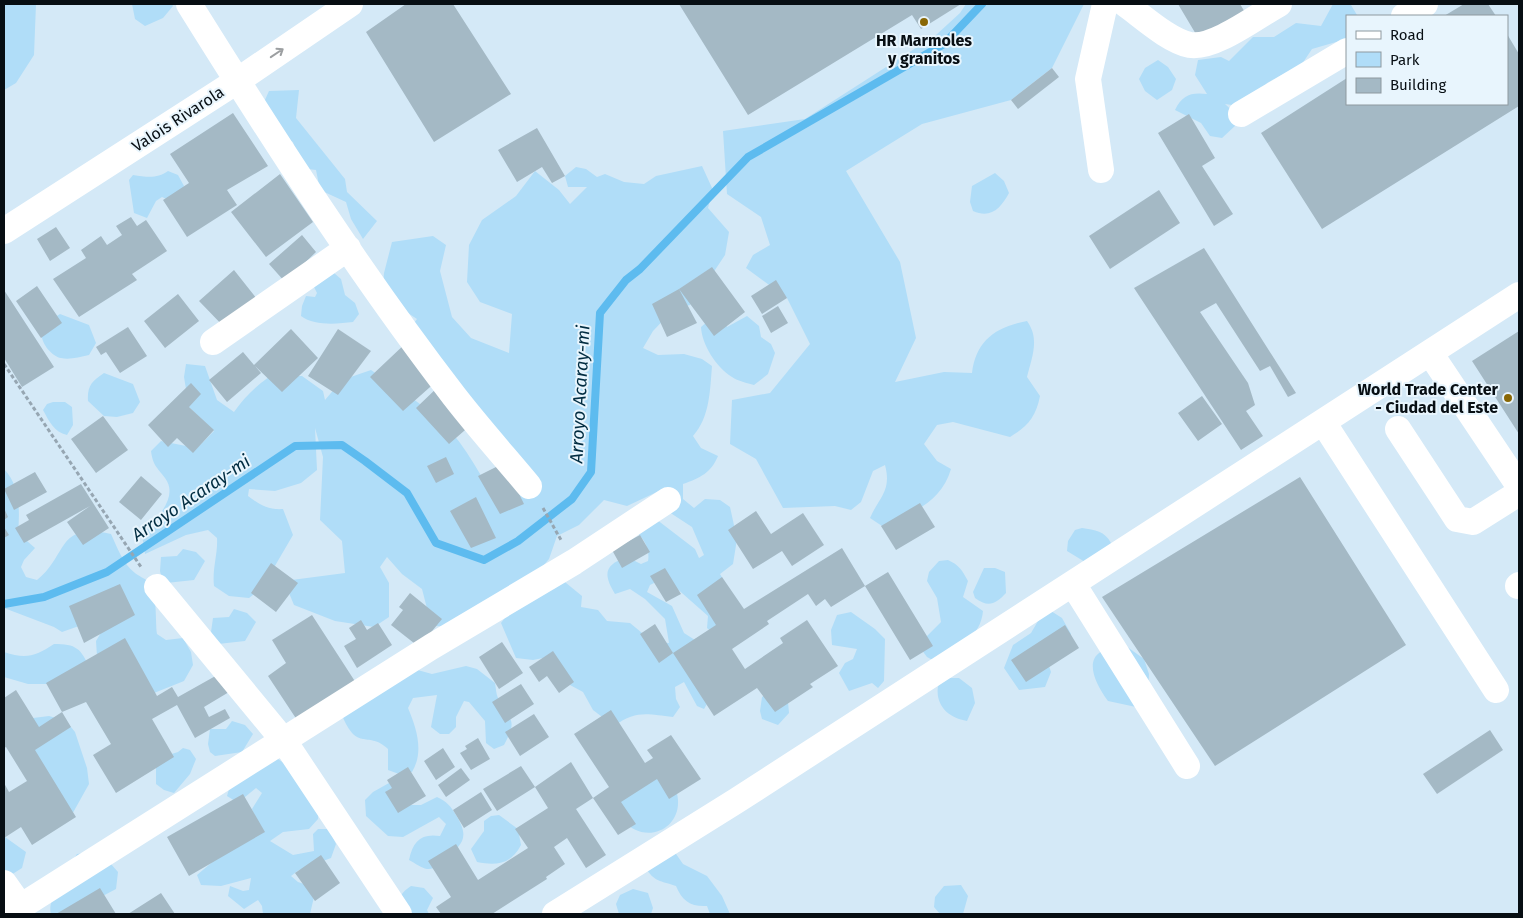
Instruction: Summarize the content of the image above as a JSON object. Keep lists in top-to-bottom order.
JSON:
{
  "streets": {
    "street": ["Valois Rivarola"]
  },
  "water": ["Arroyo Acaray-mi"],
  "places": ["HR Marmoles y granitos", "World Trade Center - Ciudad del Este"],
  "legend": ["Road", "Park", "Building"]
}
